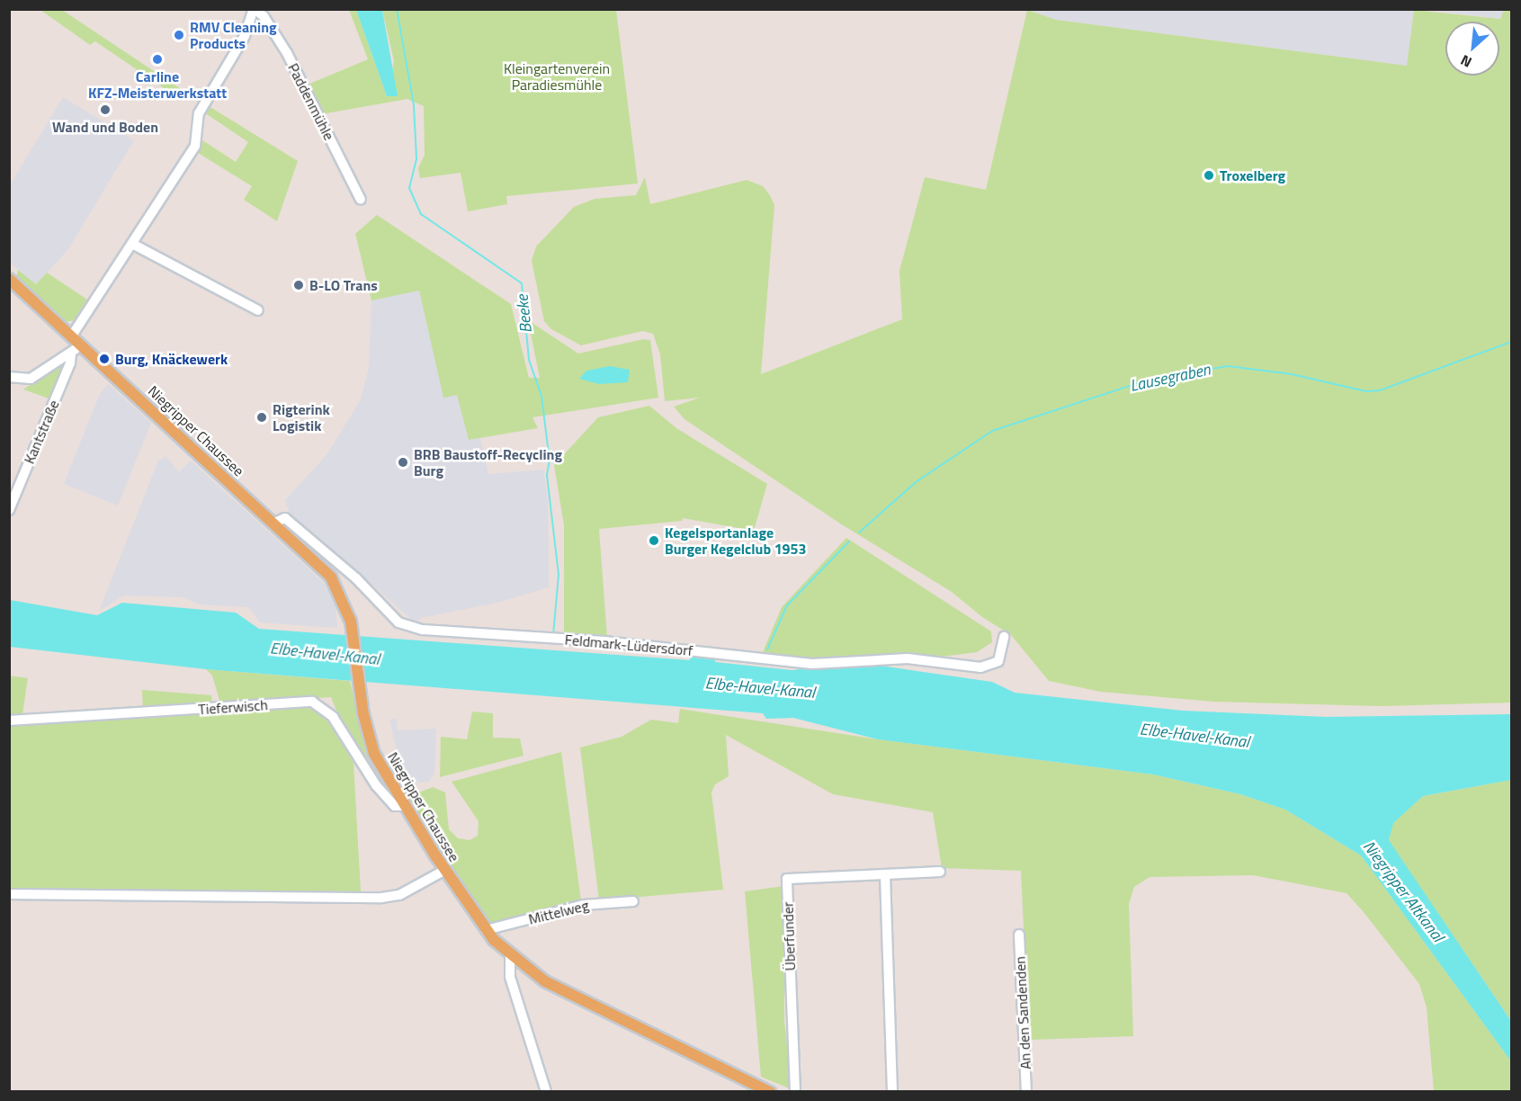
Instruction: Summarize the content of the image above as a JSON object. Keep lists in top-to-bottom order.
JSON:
{
  "streets": {
    "main road": ["Niegripper Chaussee"],
    "street": [
      "Paddenmühle",
      "Kantstraße",
      "Feldmark-Lüdersdorf",
      "Tieferwisch",
      "Mittelweg",
      "Überfunder",
      "An den Sandenden"
    ]
  },
  "crossings": [
    ["Niegripper Chaussee", "Feldmark-Lüdersdorf"],
    ["Niegripper Chaussee", "Tieferwisch"],
    ["Niegripper Chaussee", "Mittelweg"]
  ],
  "water": [
    "Beeke",
    "Lausegraben",
    "Elbe-Havel-Kanal",
    "Niegripper Altkanal"
  ],
  "parks": ["Kleingartenverein Paradiesmühle"],
  "places": [
    "RMV Cleaning Products",
    "Carline KFZ-Meisterwerkstatt",
    "Wand und Boden",
    "Troxelberg",
    "B-LO Trans",
    "Burg, Knäckewerk",
    "Rigterink Logistik",
    "BRB Baustoff-Recycling Burg",
    "Kegelsportanlage Burger Kegelclub 1953"
  ],
  "north": "bottom left"
}
